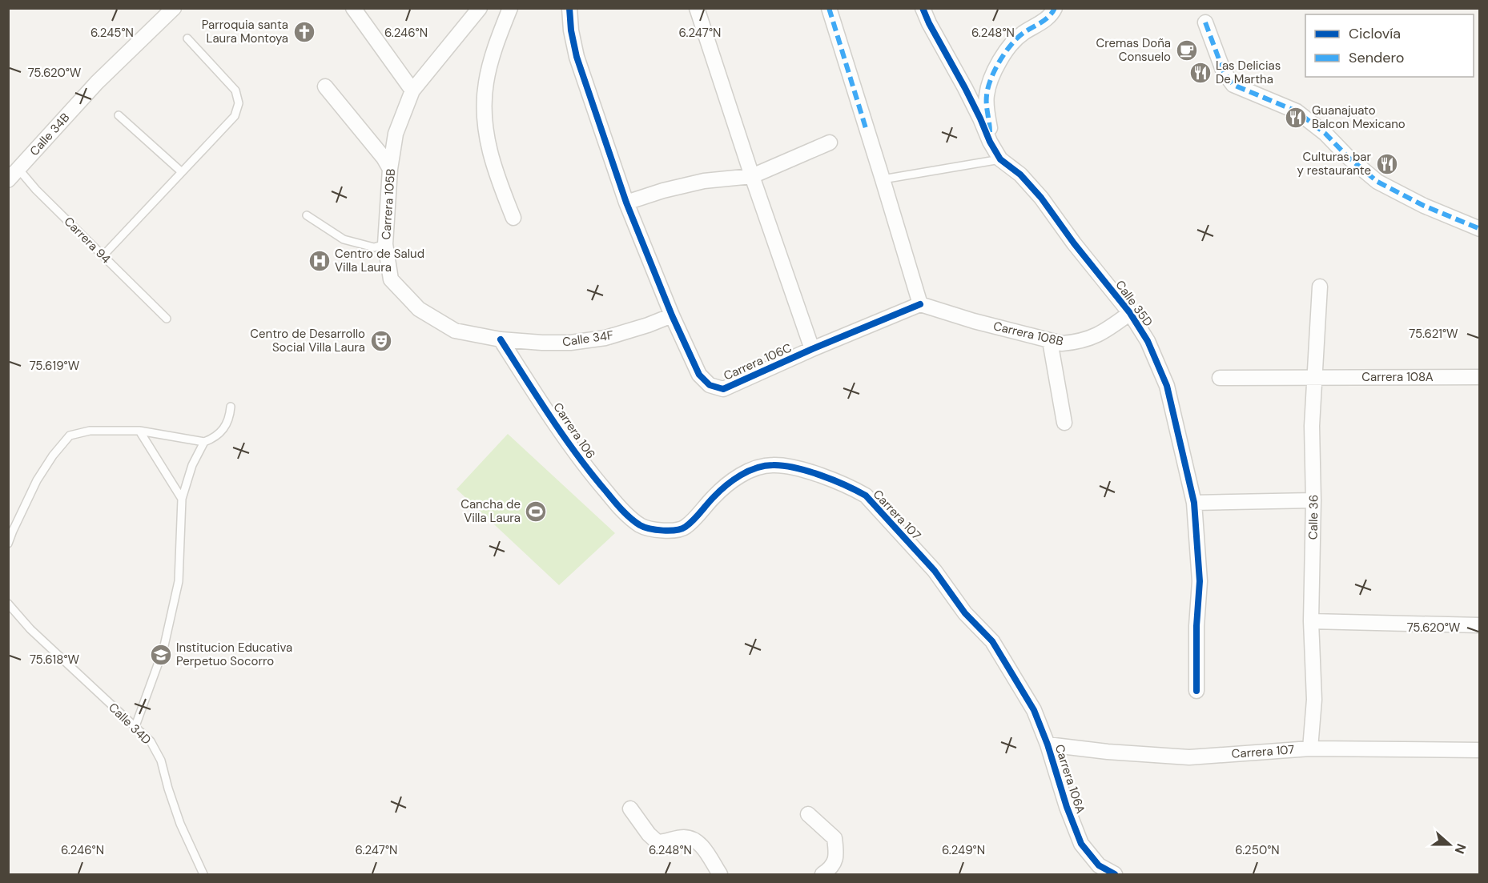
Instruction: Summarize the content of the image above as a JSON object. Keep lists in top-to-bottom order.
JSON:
{
  "streets": {
    "street": [
      "Calle 34B",
      "Carrera 105B",
      "Calle 35D",
      "Carrera 108B",
      "Calle 34F",
      "Carrera 106C",
      "Carrera 108A",
      "Carrera 106",
      "Carrera 107",
      "Calle 36",
      "Carrera 106A"
    ],
    "lane": ["Carrera 94", "Calle 34D"]
  },
  "crossings": [
    ["Calle 34B", "Carrera 94"],
    ["Carrera 105B", "Calle 34F"],
    ["Carrera 105B", "Carrera 106"],
    ["Calle 35D", "Carrera 108B"],
    ["Carrera 108B", "Carrera 106C"],
    ["Calle 34F", "Carrera 106C"],
    ["Calle 34F", "Carrera 106"],
    ["Carrera 108A", "Calle 36"],
    ["Carrera 106", "Carrera 107"],
    ["Carrera 107", "Calle 36"],
    ["Carrera 107", "Carrera 106A"]
  ],
  "places": {
    "church": ["Parroquia santa Laura Montoya"],
    "cafe": ["Cremas Doña Consuelo"],
    "restaurant": ["Las Delicias De Martha", "Guanajuato Balcon Mexicano", "Culturas bar y restaurante"],
    "hospital": ["Centro de Salud Villa Laura"],
    "theatre": ["Centro de Desarrollo Social Villa Laura"],
    "sports": ["Cancha de Villa Laura"],
    "school or university": ["Institucion Educativa Perpetuo Socorro"]
  },
  "legend": ["Ciclovía", "Sendero"],
  "north": "right",
  "coordinates": [
    "6.245°N",
    "6.246°N",
    "6.247°N",
    "6.248°N",
    "75.620°W",
    "75.621°W",
    "75.619°W",
    "75.618°W",
    "6.249°N",
    "6.250°N"
  ]
}
